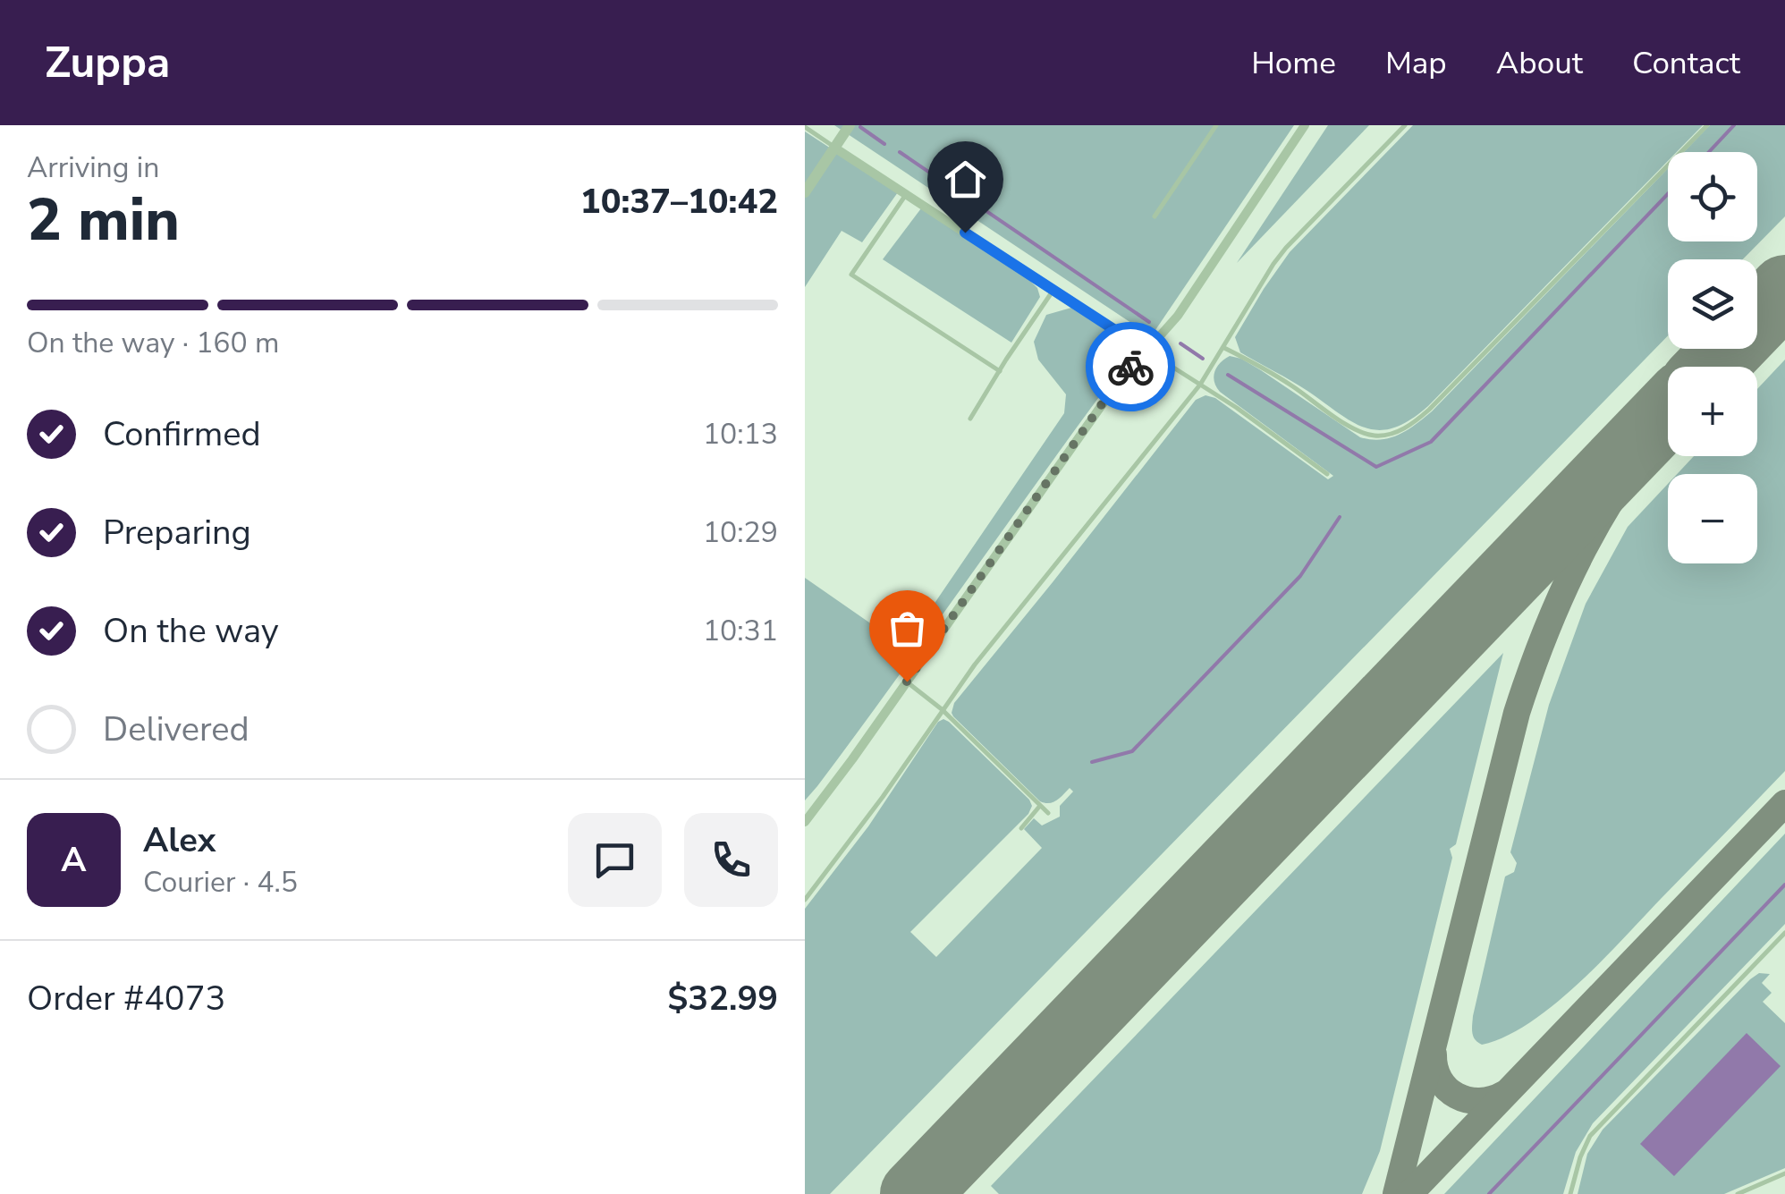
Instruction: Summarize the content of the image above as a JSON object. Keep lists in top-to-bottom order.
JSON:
{
  "page": {
    "header": "Zuppa",
    "nav": [
      "Home",
      "Map",
      "About",
      "Contact"
    ],
    "heading": ["2 min", "Arriving in", "10:37–10:42"],
    "panel": [
      "Alex",
      "Courier · 4.5",
      "Order #4073",
      "$32.99"
    ],
    "map_buttons": ["+", "−"],
    "bar": "On the way · 160 m",
    "list": [
      ["Confirmed", "10:13"],
      ["Preparing", "10:29"],
      ["On the way", "10:31"],
      "Delivered"
    ],
    "round": "A"
  }
}
